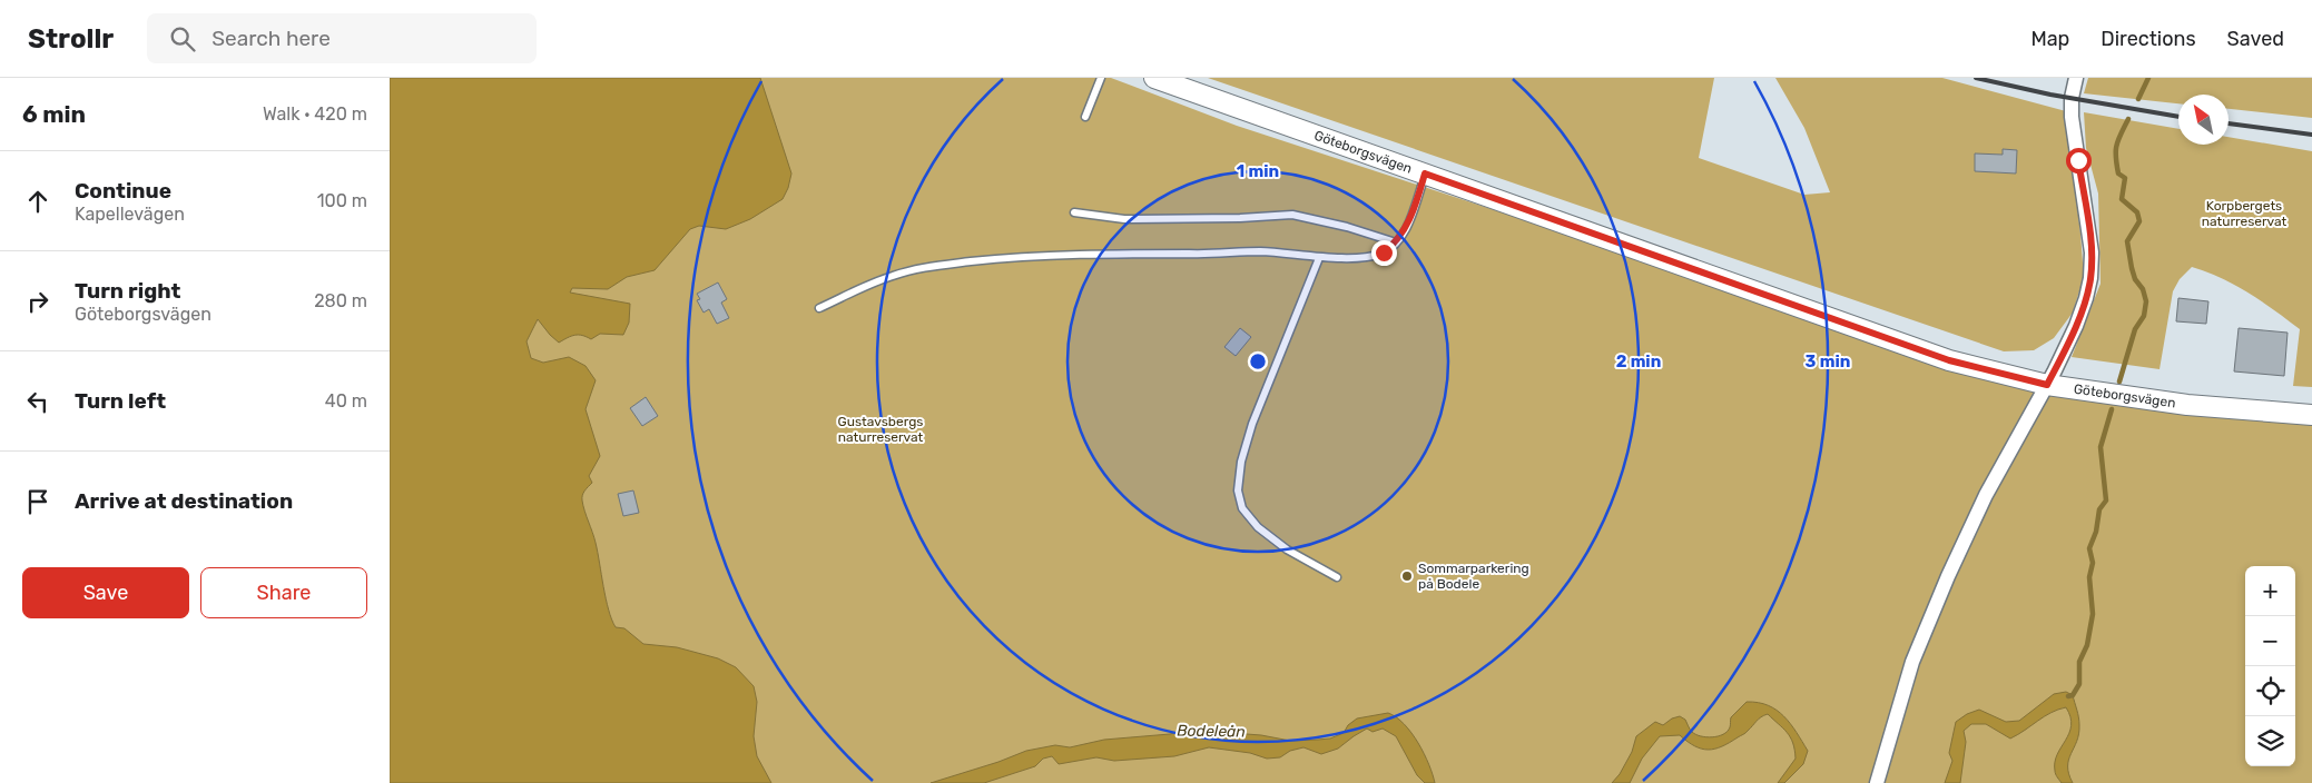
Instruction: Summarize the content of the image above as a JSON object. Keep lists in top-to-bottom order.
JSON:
{
  "streets": {
    "street": ["Göteborgsvägen"]
  },
  "water": ["Bodeleån"],
  "parks": ["Korpbergets naturreservat", "Gustavsbergs naturreservat"],
  "places": ["Sommarparkering på Bodele"],
  "north": "top left",
  "page": {
    "header": "Strollr",
    "search": "Search here",
    "nav": ["Map", "Directions", "Saved"],
    "heading": ["6 min", "Walk · 420 m"],
    "list": [
      ["Continue", "Kapellevägen", "100 m"],
      ["Turn right", "Göteborgsvägen", "280 m"],
      ["Turn left", "40 m"],
      "Arrive at destination"
    ],
    "buttons": ["Save", "Share"],
    "map_buttons": ["+", "−"]
  },
  "rings": ["1 min", "2 min", "3 min"]
}
